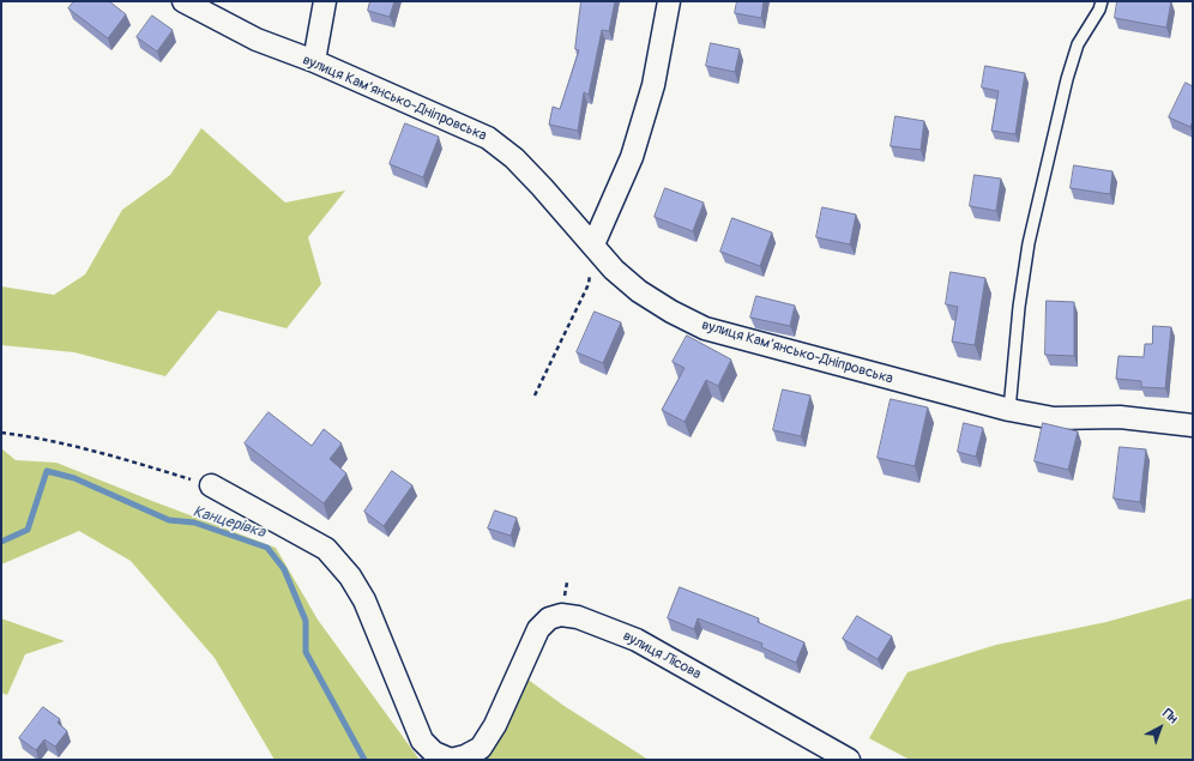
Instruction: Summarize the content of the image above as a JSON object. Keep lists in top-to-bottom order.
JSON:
{
  "streets": {
    "street": ["вулиця Кам’янсько-Дніпровська", "вулиця Лісова"]
  },
  "water": ["Канцерівка"],
  "north": "top right"
}
